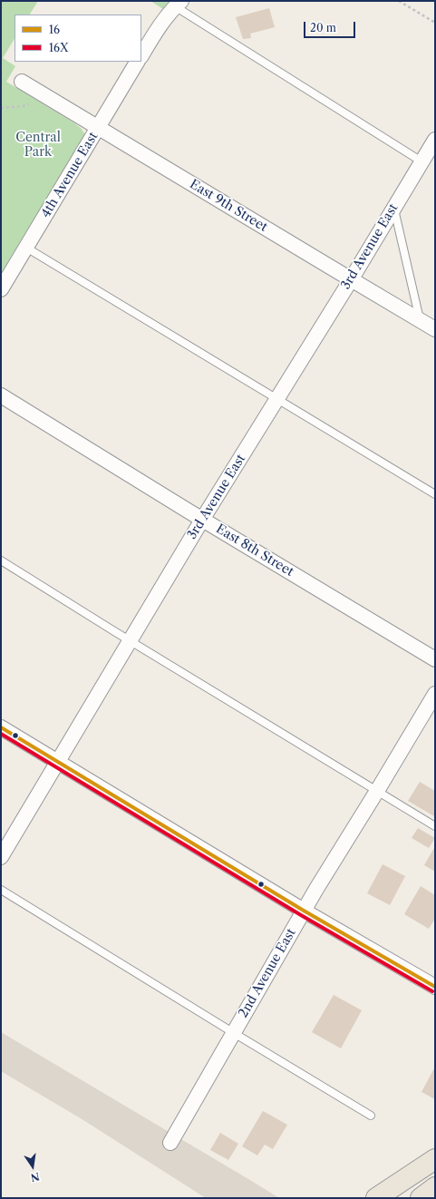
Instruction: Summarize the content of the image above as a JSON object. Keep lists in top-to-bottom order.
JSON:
{
  "streets": {
    "street": [
      "4th Avenue East",
      "East 9th Street",
      "3rd Avenue East",
      "East 8th Street",
      "2nd Avenue East"
    ]
  },
  "crossings": [
    ["4th Avenue East", "East 9th Street"],
    ["East 9th Street", "3rd Avenue East"],
    ["3rd Avenue East", "East 8th Street"]
  ],
  "parks": ["Central Park"],
  "lines": ["transit line 16", "transit line 16X"],
  "legend": ["16", "16X"],
  "scale_bar": "20 m",
  "north": "bottom"
}
